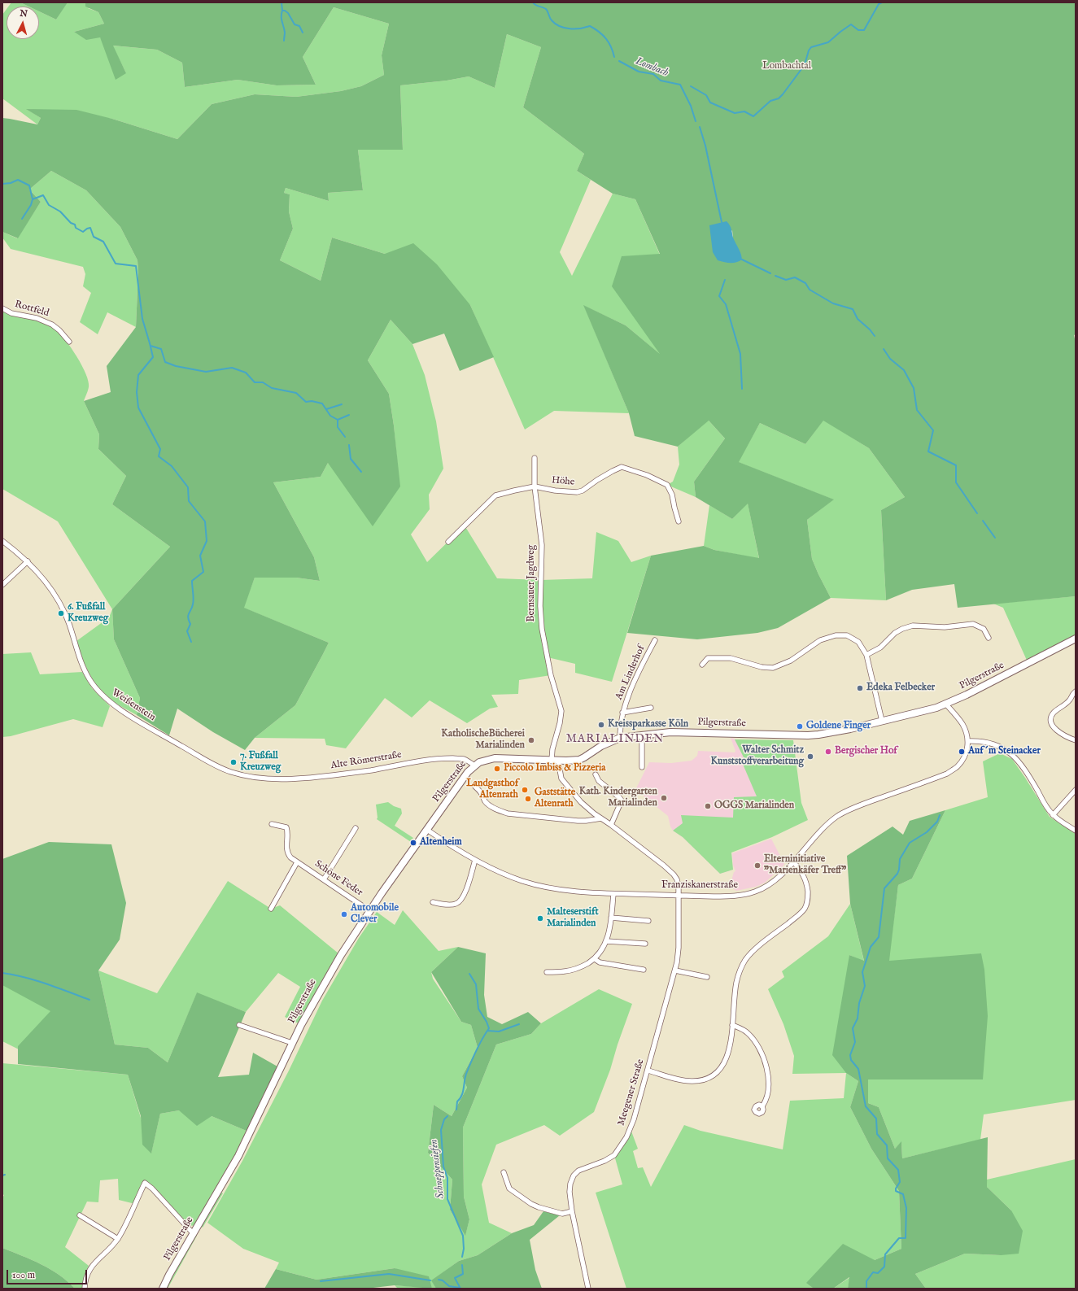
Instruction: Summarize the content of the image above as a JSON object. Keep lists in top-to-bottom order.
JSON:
{
  "streets": {
    "main road": ["Pilgerstraße"],
    "street": [
      "Rottfeld",
      "Höhe",
      "Bernsauer Jagdweg",
      "Am Linderhof",
      "Weißenstein",
      "Alte Römerstraße",
      "Schöne Feder",
      "Franziskanerstraße",
      "Meegener Straße"
    ]
  },
  "crossings": [
    ["Höhe", "Bernsauer Jagdweg"],
    ["Bernsauer Jagdweg", "Pilgerstraße"],
    ["Bernsauer Jagdweg", "Meegener Straße"],
    ["Am Linderhof", "Pilgerstraße"],
    ["Pilgerstraße", "Alte Römerstraße"],
    ["Pilgerstraße", "Schöne Feder"],
    ["Pilgerstraße", "Franziskanerstraße"],
    ["Weißenstein", "Alte Römerstraße"],
    ["Franziskanerstraße", "Meegener Straße"]
  ],
  "districts": ["MARIALINDEN"],
  "water": ["Lombach", "Schneppensiefen"],
  "parks": ["Lombachtal"],
  "places": [
    "6. Fußfall Kreuzweg",
    "Edeka Felbecker",
    "Kreissparkasse Köln",
    "Goldene Finger",
    "KatholischeBücherei Marialinden",
    "Bergischer Hof",
    "Auf´m Steinacker",
    "Walter Schmitz Kunststoffverarbeitung",
    "7. Fußfall Kreuzweg",
    "Piccolo Imbiss & Pizzeria",
    "Landgasthof Altenrath",
    "Kath. Kindergarten Marialinden",
    "Gaststätte Altenrath",
    "OGGS Marialinden",
    "Altenheim",
    "Elterninitiative \"Marienkäfer Treff\"",
    "Automobile Clever",
    "Malteserstift Marialinden"
  ],
  "scale_bar": "100 m",
  "north": "top"
}
